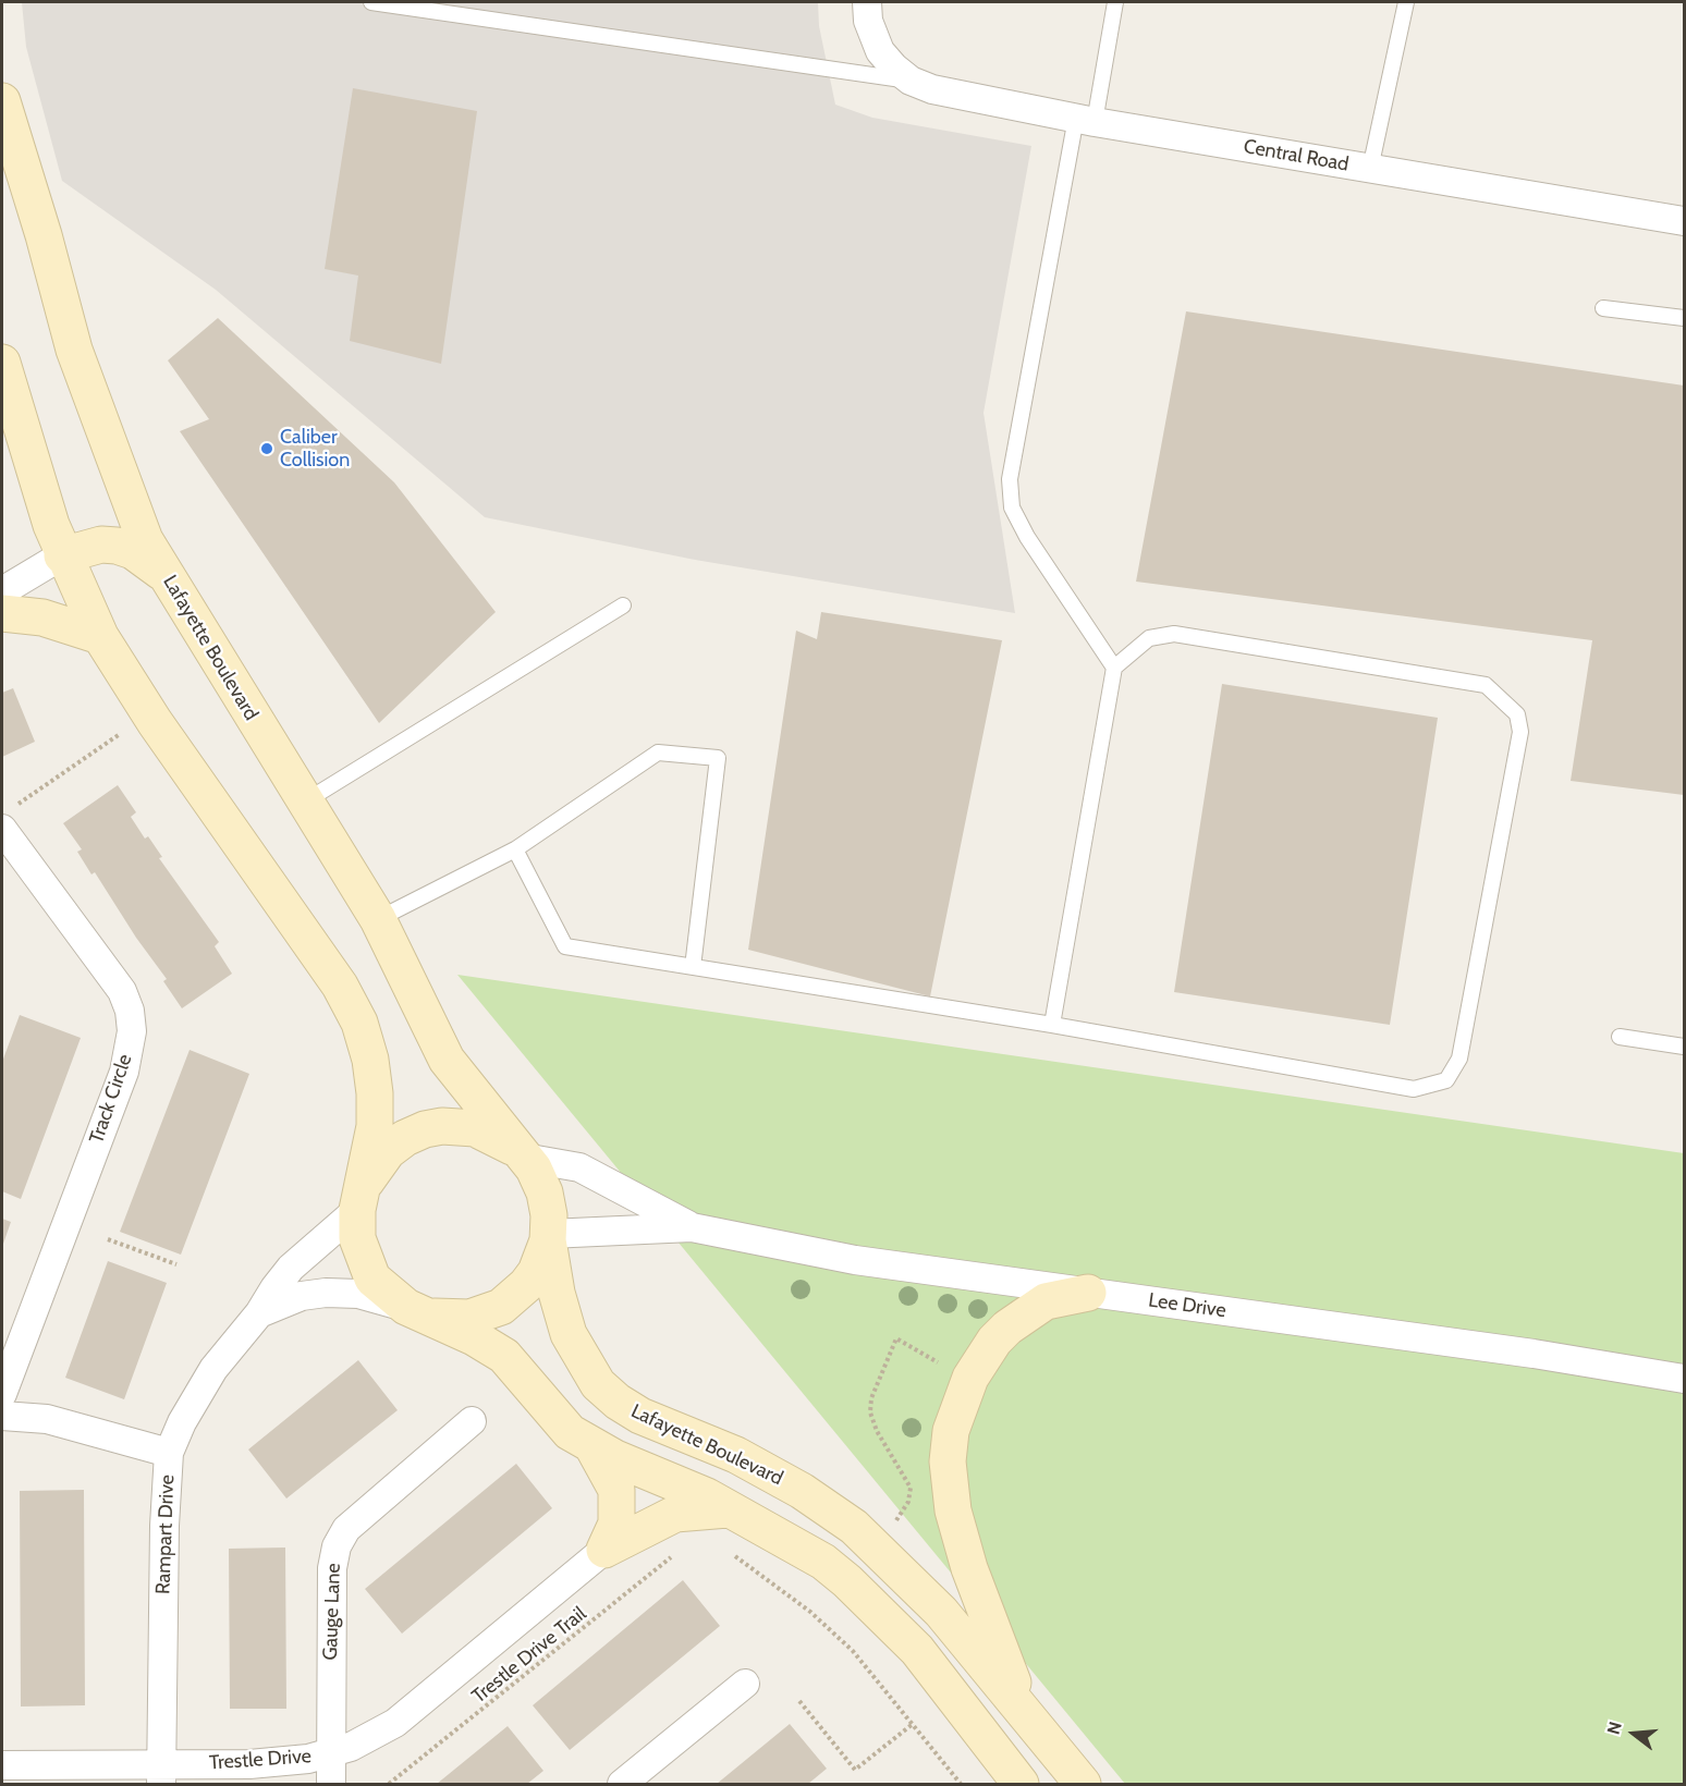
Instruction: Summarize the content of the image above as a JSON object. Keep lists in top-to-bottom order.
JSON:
{
  "streets": {
    "main road": ["Lafayette Boulevard"],
    "street": [
      "Central Road",
      "Track Circle",
      "Lee Drive",
      "Rampart Drive",
      "Gauge Lane",
      "Trestle Drive"
    ],
    "path": ["Trestle Drive Trail"]
  },
  "crossings": [
    ["Lafayette Boulevard", "Rampart Drive"],
    ["Rampart Drive", "Trestle Drive"],
    ["Gauge Lane", "Trestle Drive"]
  ],
  "places": ["Caliber Collision"],
  "north": "left"
}
